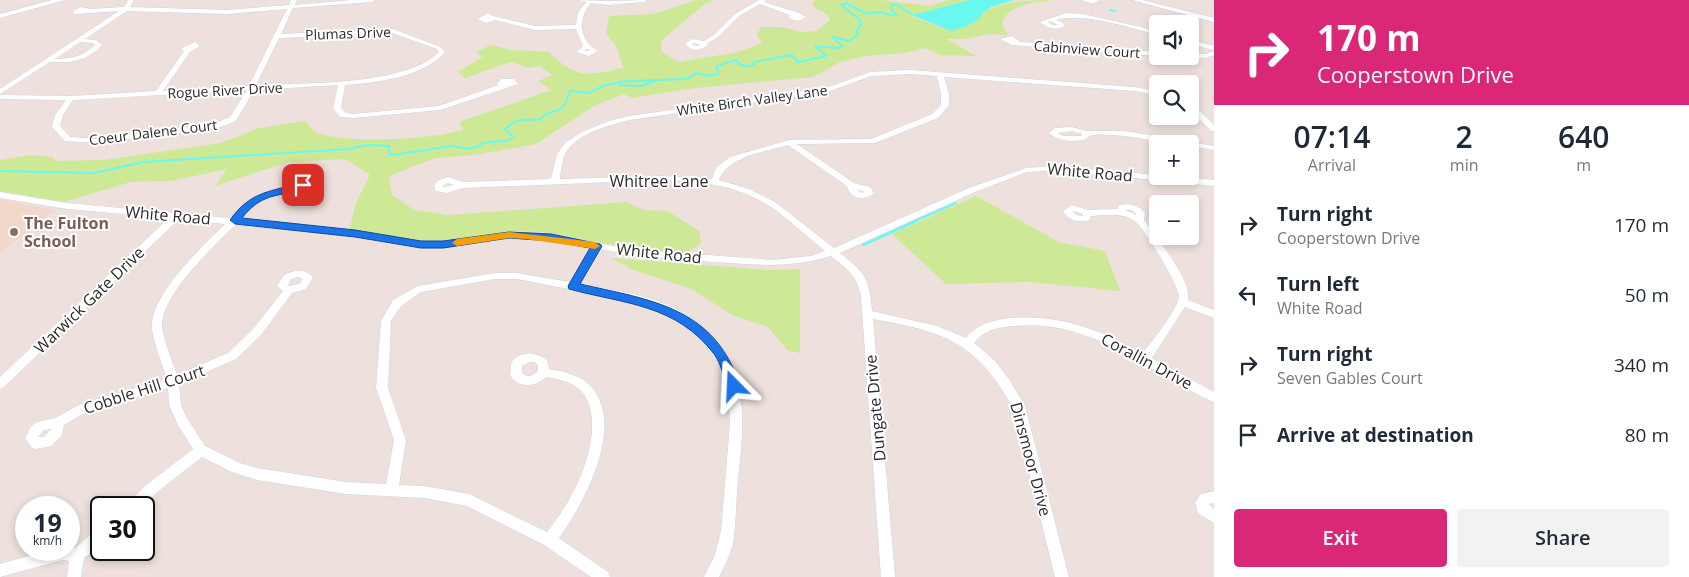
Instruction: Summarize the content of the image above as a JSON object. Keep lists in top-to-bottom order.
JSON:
{
  "streets": {
    "street": [
      "Plumas Drive",
      "Cabinview Court",
      "Rogue River Drive",
      "White Birch Valley Lane",
      "Coeur Dalene Court",
      "White Road",
      "Whitree Lane",
      "Warwick Gate Drive",
      "Corallin Drive",
      "Cobble Hill Court",
      "Dungate Drive",
      "Dinsmoor Drive"
    ]
  },
  "crossings": [
    ["Plumas Drive", "Rogue River Drive"],
    ["Rogue River Drive", "Coeur Dalene Court"],
    ["White Birch Valley Lane", "Whitree Lane"],
    ["White Road", "Whitree Lane"],
    ["White Road", "Warwick Gate Drive"],
    ["White Road", "Dungate Drive"],
    ["Whitree Lane", "Dungate Drive"],
    ["Corallin Drive", "Dinsmoor Drive"],
    ["Dungate Drive", "Dinsmoor Drive"]
  ],
  "places": ["The Fulton School"],
  "page": {
    "turn": ["170 m", "Cooperstown Drive"],
    "map_buttons": ["+", "−"],
    "eta": [
      "07:14",
      "Arrival",
      "2",
      "min",
      "640",
      "m"
    ],
    "list": [
      {
        "name": "Turn right",
        "note": "Cooperstown Drive",
        "value": "170 m"
      },
      {
        "name": "Turn left",
        "note": "White Road",
        "value": "50 m"
      },
      {
        "name": "Turn right",
        "note": "Seven Gables Court",
        "value": "340 m"
      },
      {
        "name": "Arrive at destination",
        "value": "80 m"
      }
    ],
    "speed": "19 km/h",
    "limit": "30",
    "buttons": ["Exit", "Share"]
  }
}
